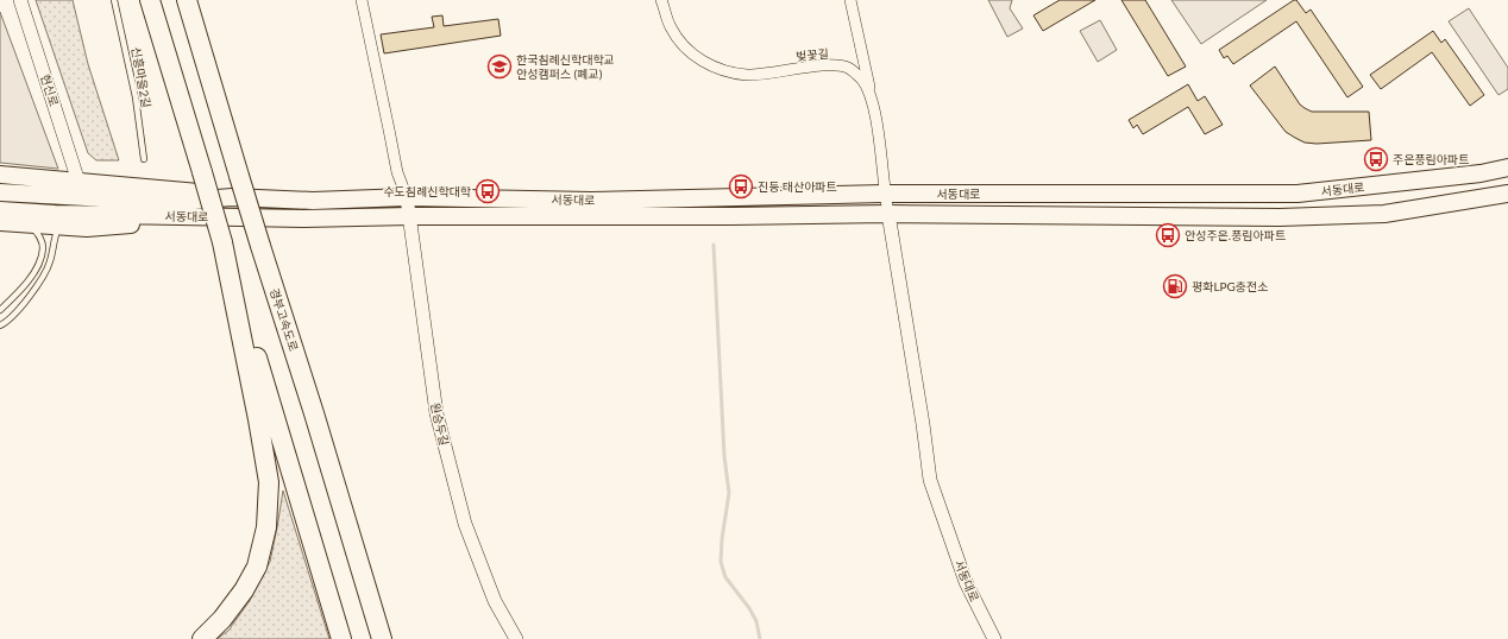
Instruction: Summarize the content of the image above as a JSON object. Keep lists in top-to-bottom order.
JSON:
{
  "streets": {
    "highway": ["경부고속도로"],
    "main road": ["서동대로"],
    "street": ["벚꽃길", "현신로", "원승두길"],
    "lane": ["신흥마을2길"]
  },
  "crossings": [
    ["벚꽃길", "서동대로"],
    ["서동대로", "원승두길"]
  ],
  "places": {
    "school or university": ["한국침례신학대학교 안성캠퍼스 (폐교)"],
    "bus stop": [
      "주은풍림아파트",
      "진등.태산아파트",
      "수도침례신학대학",
      "안성주은.풍림아파트"
    ],
    "fuel station": ["평화LPG충전소"]
  }
}
